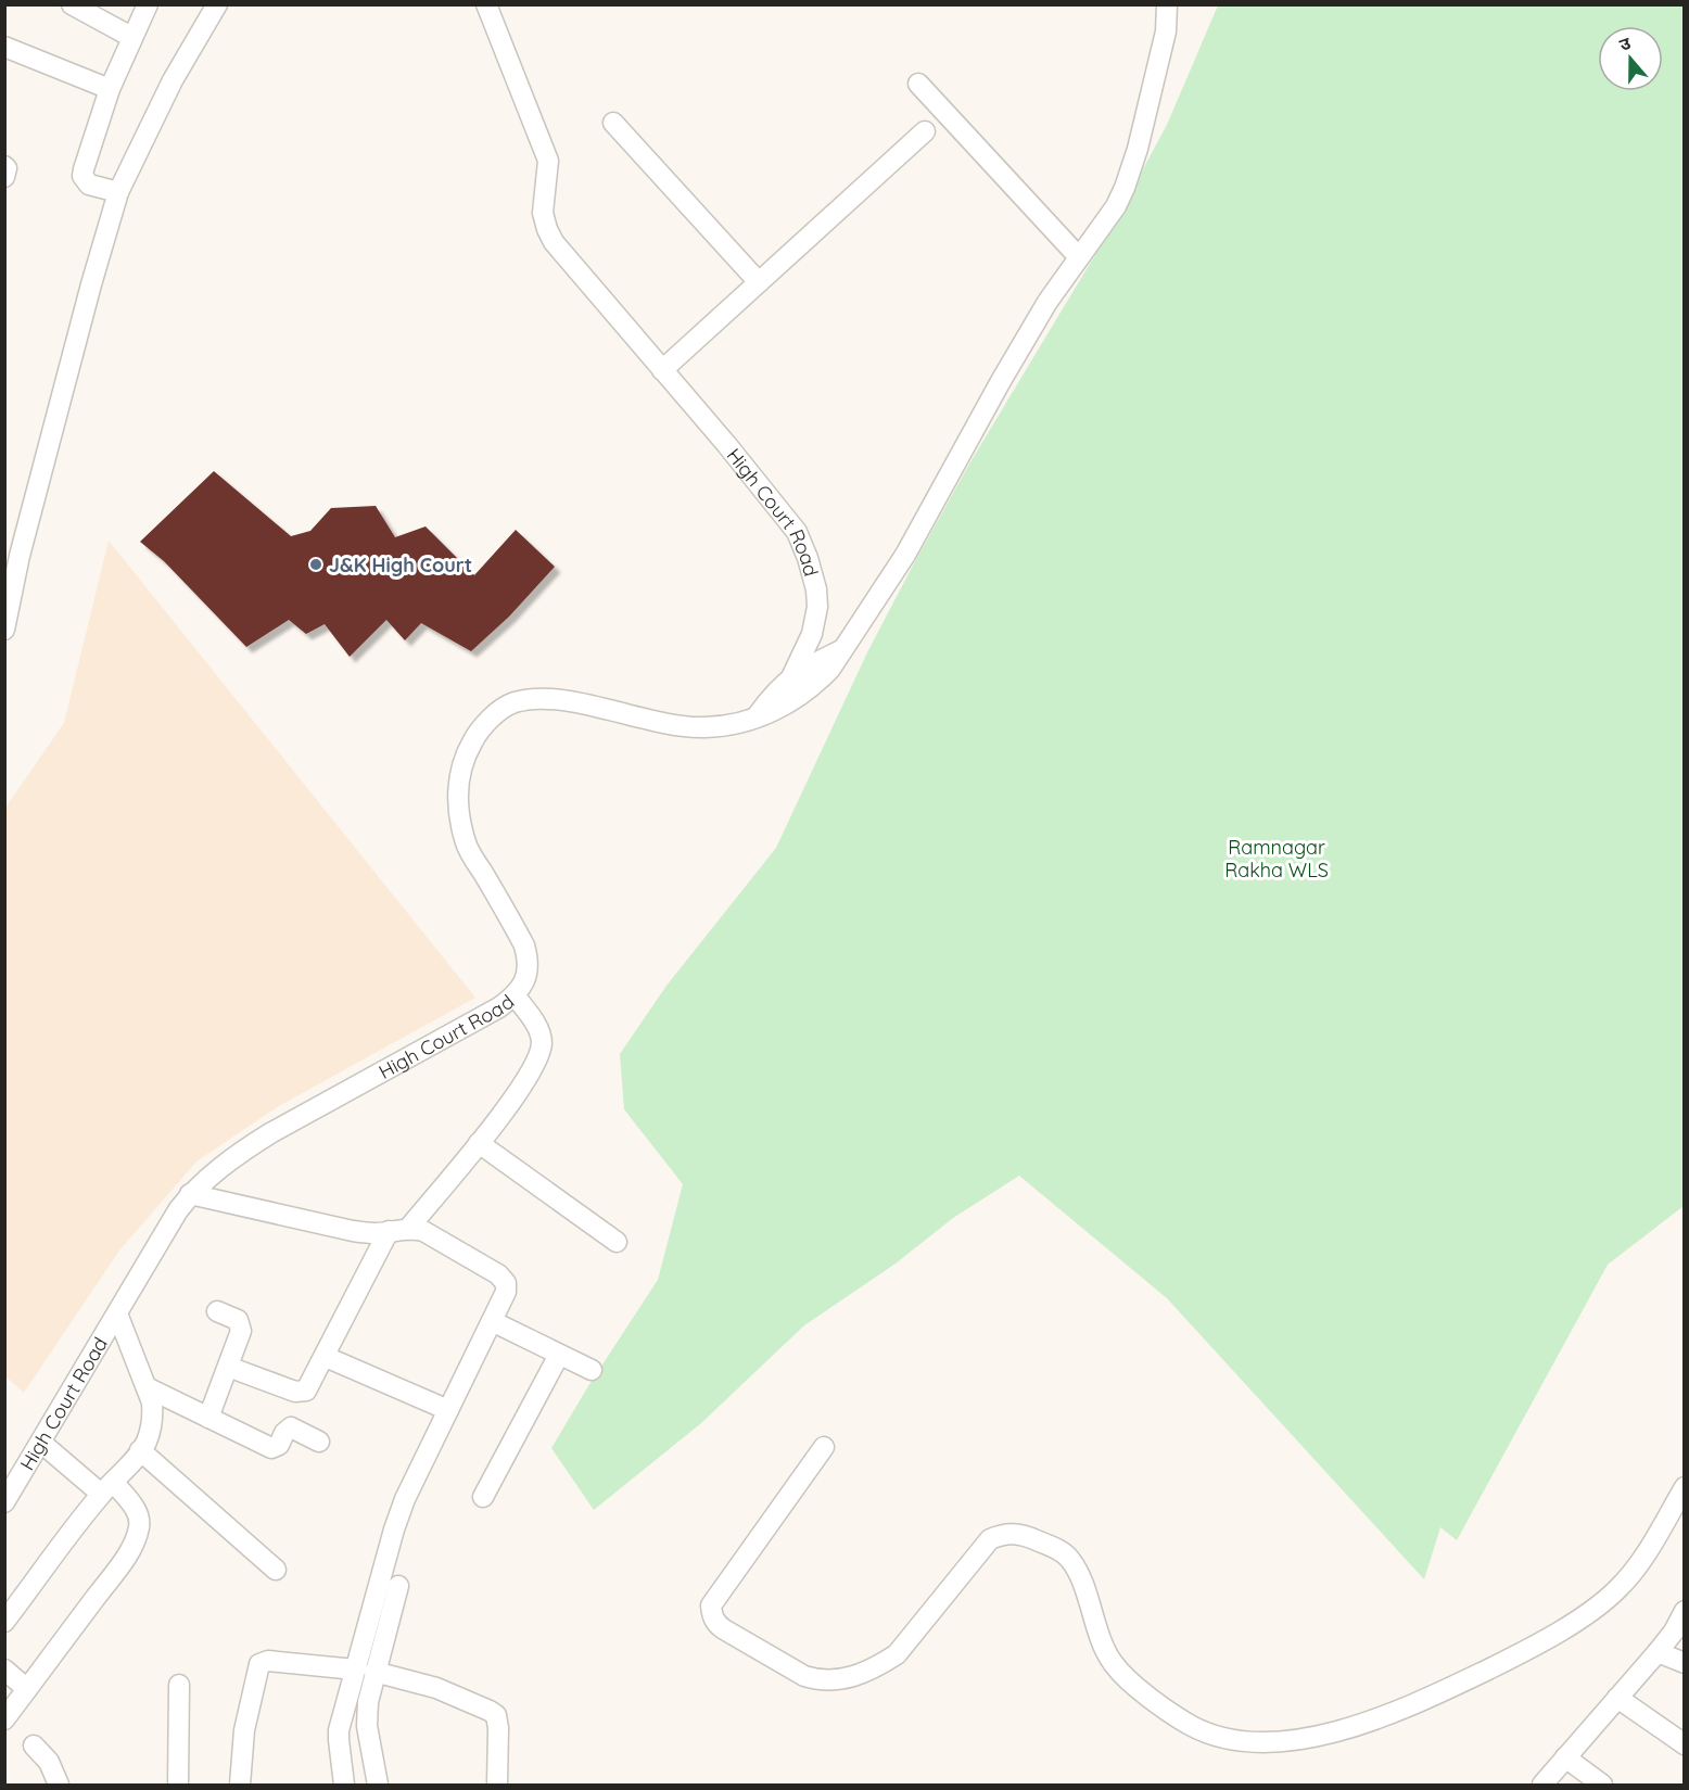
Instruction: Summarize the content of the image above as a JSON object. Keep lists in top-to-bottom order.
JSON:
{
  "streets": {
    "street": ["High Court Road"]
  },
  "parks": ["Ramnagar Rakha WLS"],
  "places": ["J&K High Court"],
  "north": "top"
}
